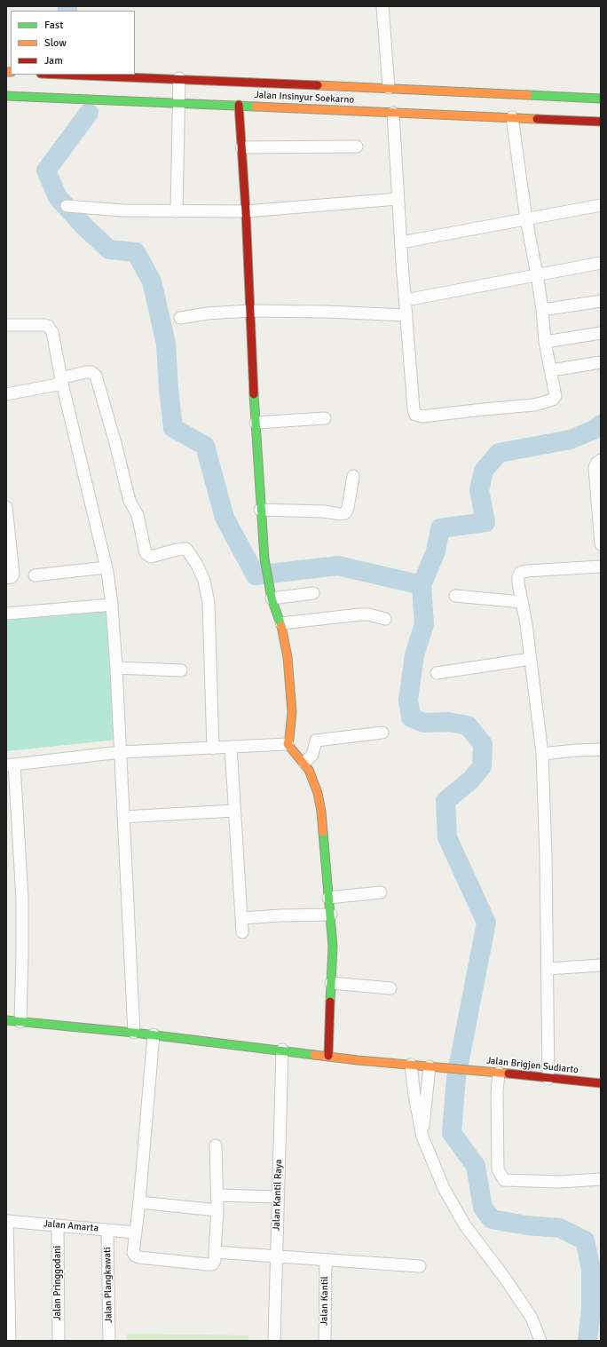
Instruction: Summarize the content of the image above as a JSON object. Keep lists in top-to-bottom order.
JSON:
{
  "streets": {
    "main road": ["Jalan Insinyur Soekarno", "Jalan Brigjen Sudiarto"],
    "street": [
      "Jalan Kantil Raya",
      "Jalan Amarta",
      "Jalan Pringgodani",
      "Jalan Plangkawati",
      "Jalan Kantil"
    ]
  },
  "crossings": [
    ["Jalan Brigjen Sudiarto", "Jalan Kantil Raya"],
    ["Jalan Amarta", "Jalan Pringgodani"],
    ["Jalan Amarta", "Jalan Plangkawati"]
  ],
  "legend": ["Fast", "Slow", "Jam"]
}
